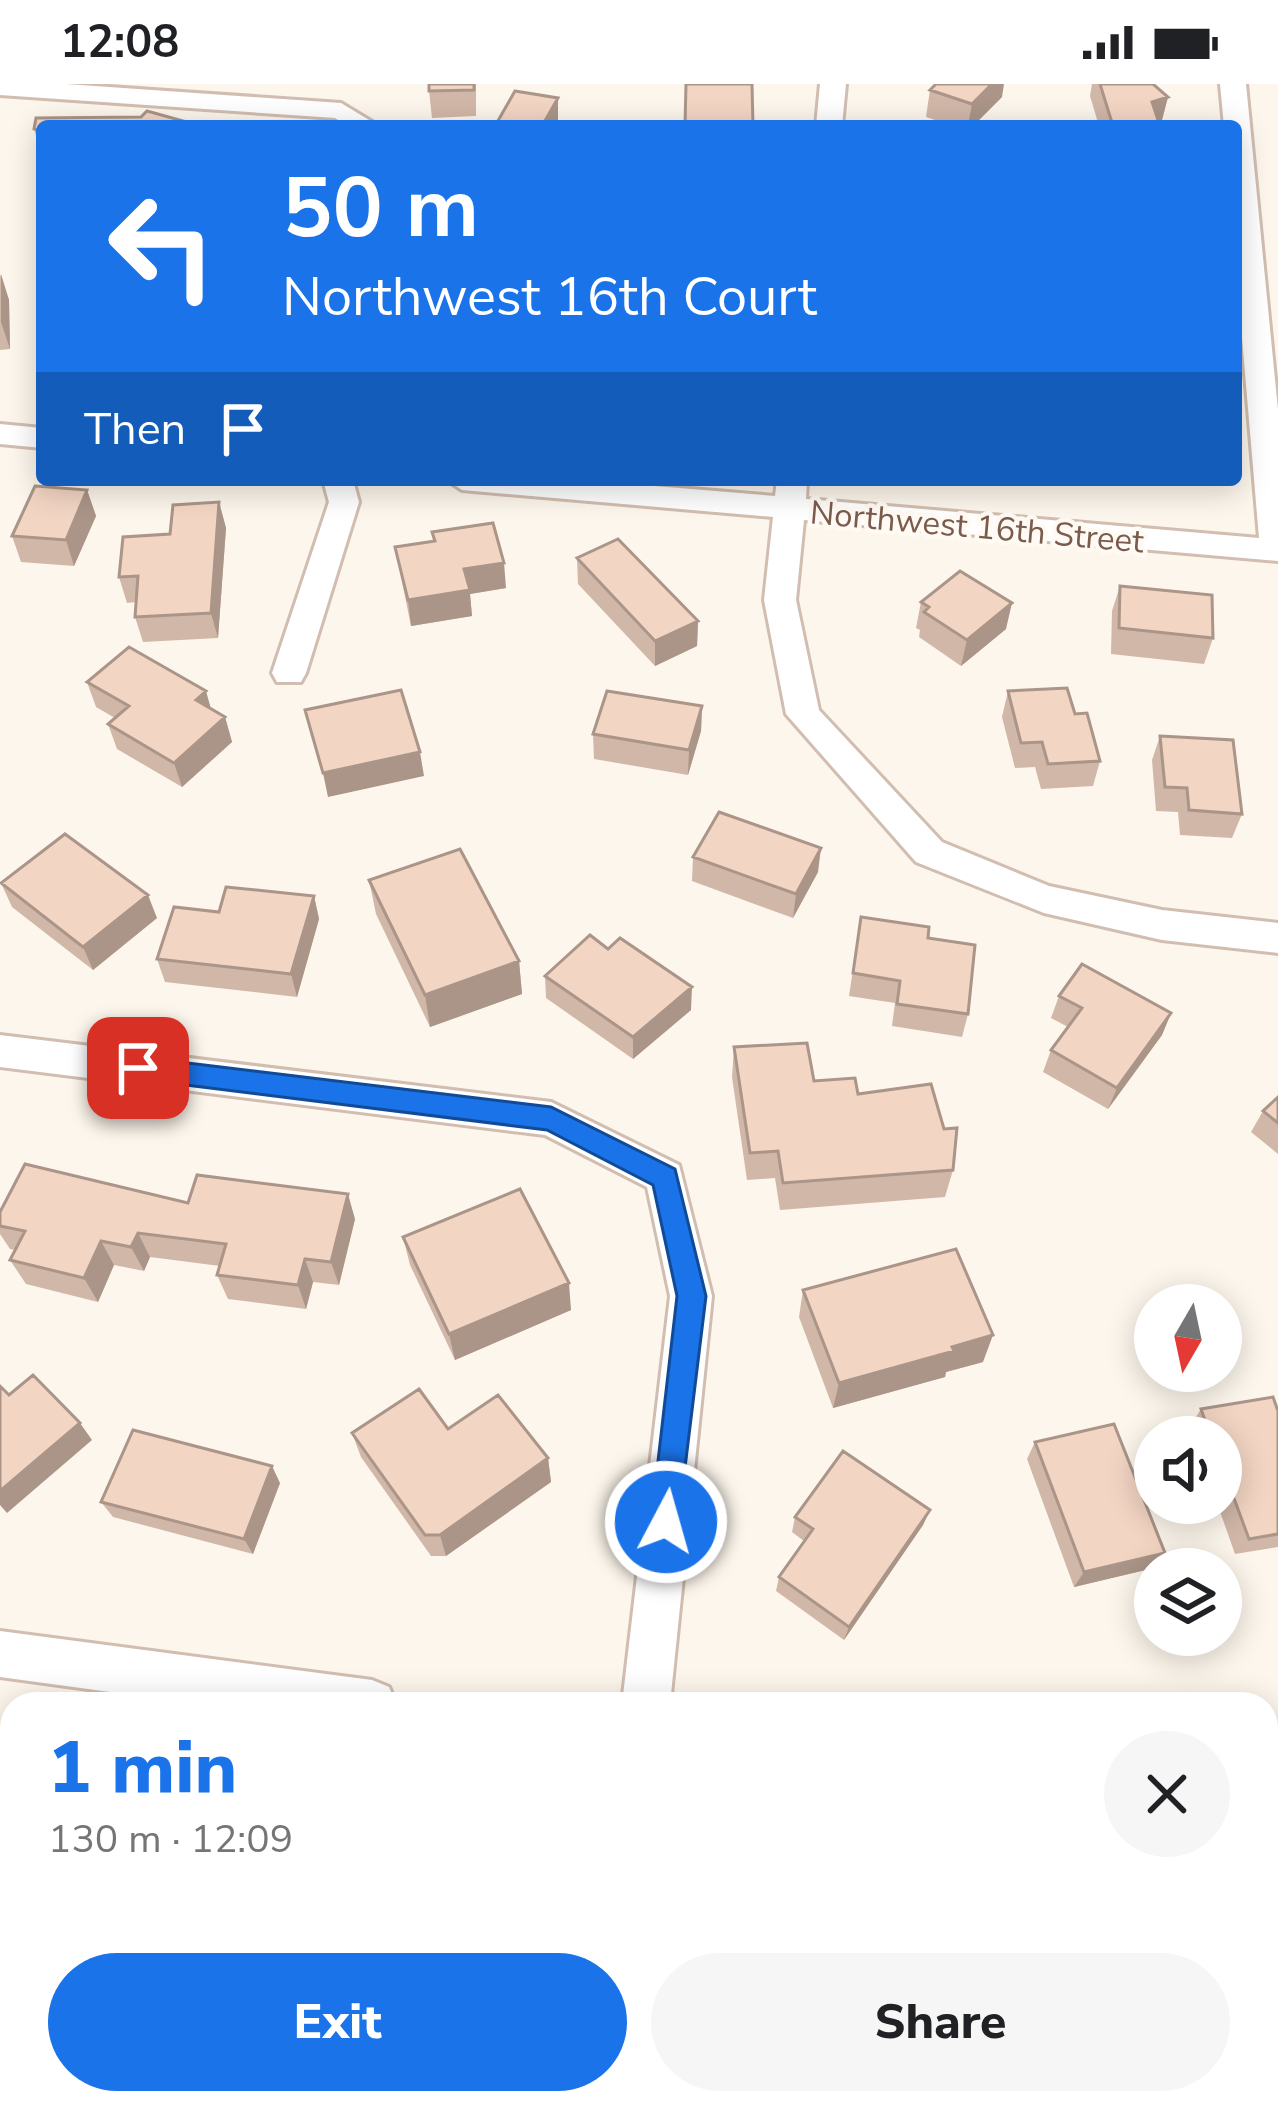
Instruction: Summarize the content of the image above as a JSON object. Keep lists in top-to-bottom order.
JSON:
{
  "streets": {
    "street": ["Northwest 16th Street"]
  },
  "north": "bottom",
  "page": {
    "status": "12:08",
    "turn": ["50 m", "Northwest 16th Court"],
    "then": "Then",
    "heading": ["1 min", "130 m · 12:09"],
    "buttons": ["Exit", "Share"]
  }
}
